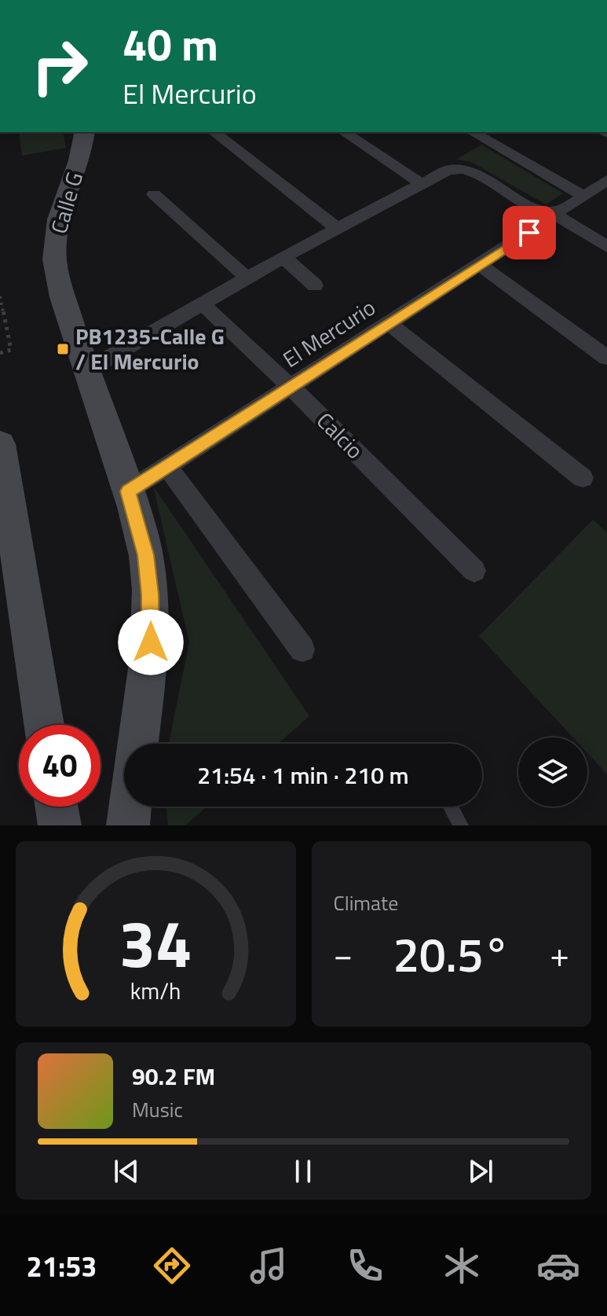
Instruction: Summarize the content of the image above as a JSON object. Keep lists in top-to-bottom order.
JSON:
{
  "streets": {
    "street": ["Calle G", "El Mercurio", "Calcio"]
  },
  "crossings": [
    ["Calle G", "El Mercurio"],
    ["El Mercurio", "Calcio"]
  ],
  "places": {
    "transit": ["PB1235-Calle G / El Mercurio"]
  },
  "page": {
    "turn": ["40 m", "El Mercurio"],
    "limit": "40",
    "trip": "21:54 · 1 min · 210 m",
    "tile": "Climate",
    "heat": ["−", "20.5°", "+"],
    "song": ["90.2 FM", "Music"],
    "tabs": "21:53",
    "gauge": ["34", "km/h"]
  }
}
